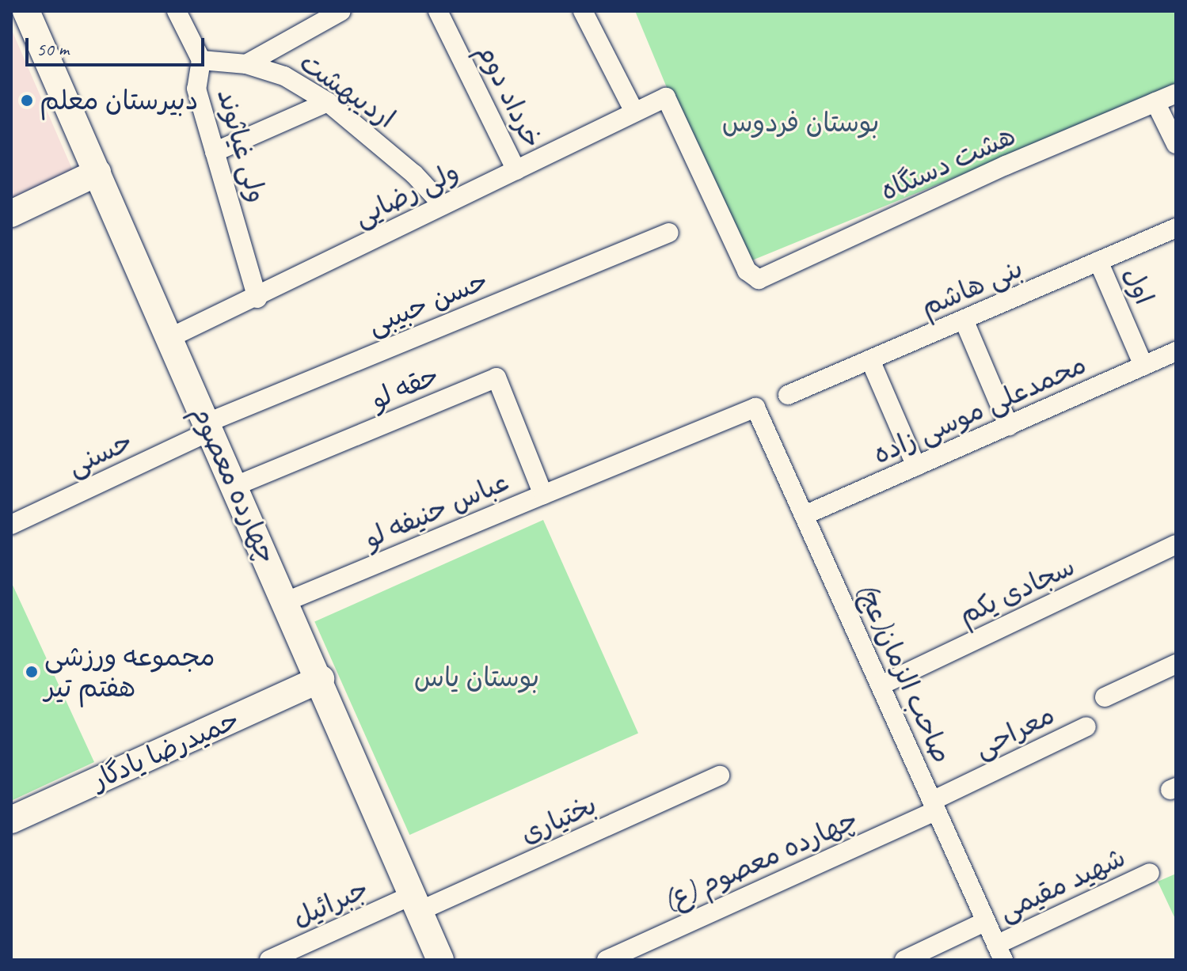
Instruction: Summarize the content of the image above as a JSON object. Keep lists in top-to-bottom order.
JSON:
{
  "streets": {
    "street": [
      "اردیبهشت",
      "خرداد دوم",
      "ولی غیاثوند",
      "هشت دستگاه",
      "ولی رضایی",
      "اول",
      "بنی هاشم",
      "حسن حبیبی",
      "حقه لو",
      "محمدعلی موسی زاده",
      "حسنی",
      "چهارده معصوم",
      "عباس حنیفه لو",
      "سجادی یکم",
      "صاحب الزمان(عج)",
      "معراحی",
      "حمیدرضا یادگار",
      "بختیاری",
      "چهارده معصوم (ع)",
      "شهید مقیمی",
      "جبرائیل"
    ]
  },
  "crossings": [
    ["اردیبهشت", "ولی غیاثوند"],
    ["اردیبهشت", "ولی رضایی"],
    ["خرداد دوم", "ولی رضایی"],
    ["ولی غیاثوند", "ولی رضایی"],
    ["هشت دستگاه", "ولی رضایی"],
    ["ولی رضایی", "چهارده معصوم"],
    ["اول", "بنی هاشم"],
    ["اول", "محمدعلی موسی زاده"],
    ["حسن حبیبی", "حسنی"],
    ["حسن حبیبی", "چهارده معصوم"],
    ["حقه لو", "چهارده معصوم"],
    ["حقه لو", "عباس حنیفه لو"],
    ["محمدعلی موسی زاده", "صاحب الزمان(عج)"],
    ["حسنی", "چهارده معصوم"],
    ["چهارده معصوم", "عباس حنیفه لو"],
    ["چهارده معصوم", "حمیدرضا یادگار"],
    ["چهارده معصوم", "بختیاری"],
    ["چهارده معصوم", "جبرائیل"],
    ["عباس حنیفه لو", "صاحب الزمان(عج)"],
    ["سجادی یکم", "صاحب الزمان(عج)"],
    ["صاحب الزمان(عج)", "معراحی"],
    ["صاحب الزمان(عج)", "چهارده معصوم (ع)"],
    ["صاحب الزمان(عج)", "شهید مقیمی"],
    ["معراحی", "چهارده معصوم (ع)"],
    ["بختیاری", "جبرائیل"]
  ],
  "parks": ["بوستان فردوس", "بوستان یاس"],
  "places": ["دبیرستان معلم", "مجموعه ورزشی هفتم تیر"],
  "scale_bar": "50 m"
}
